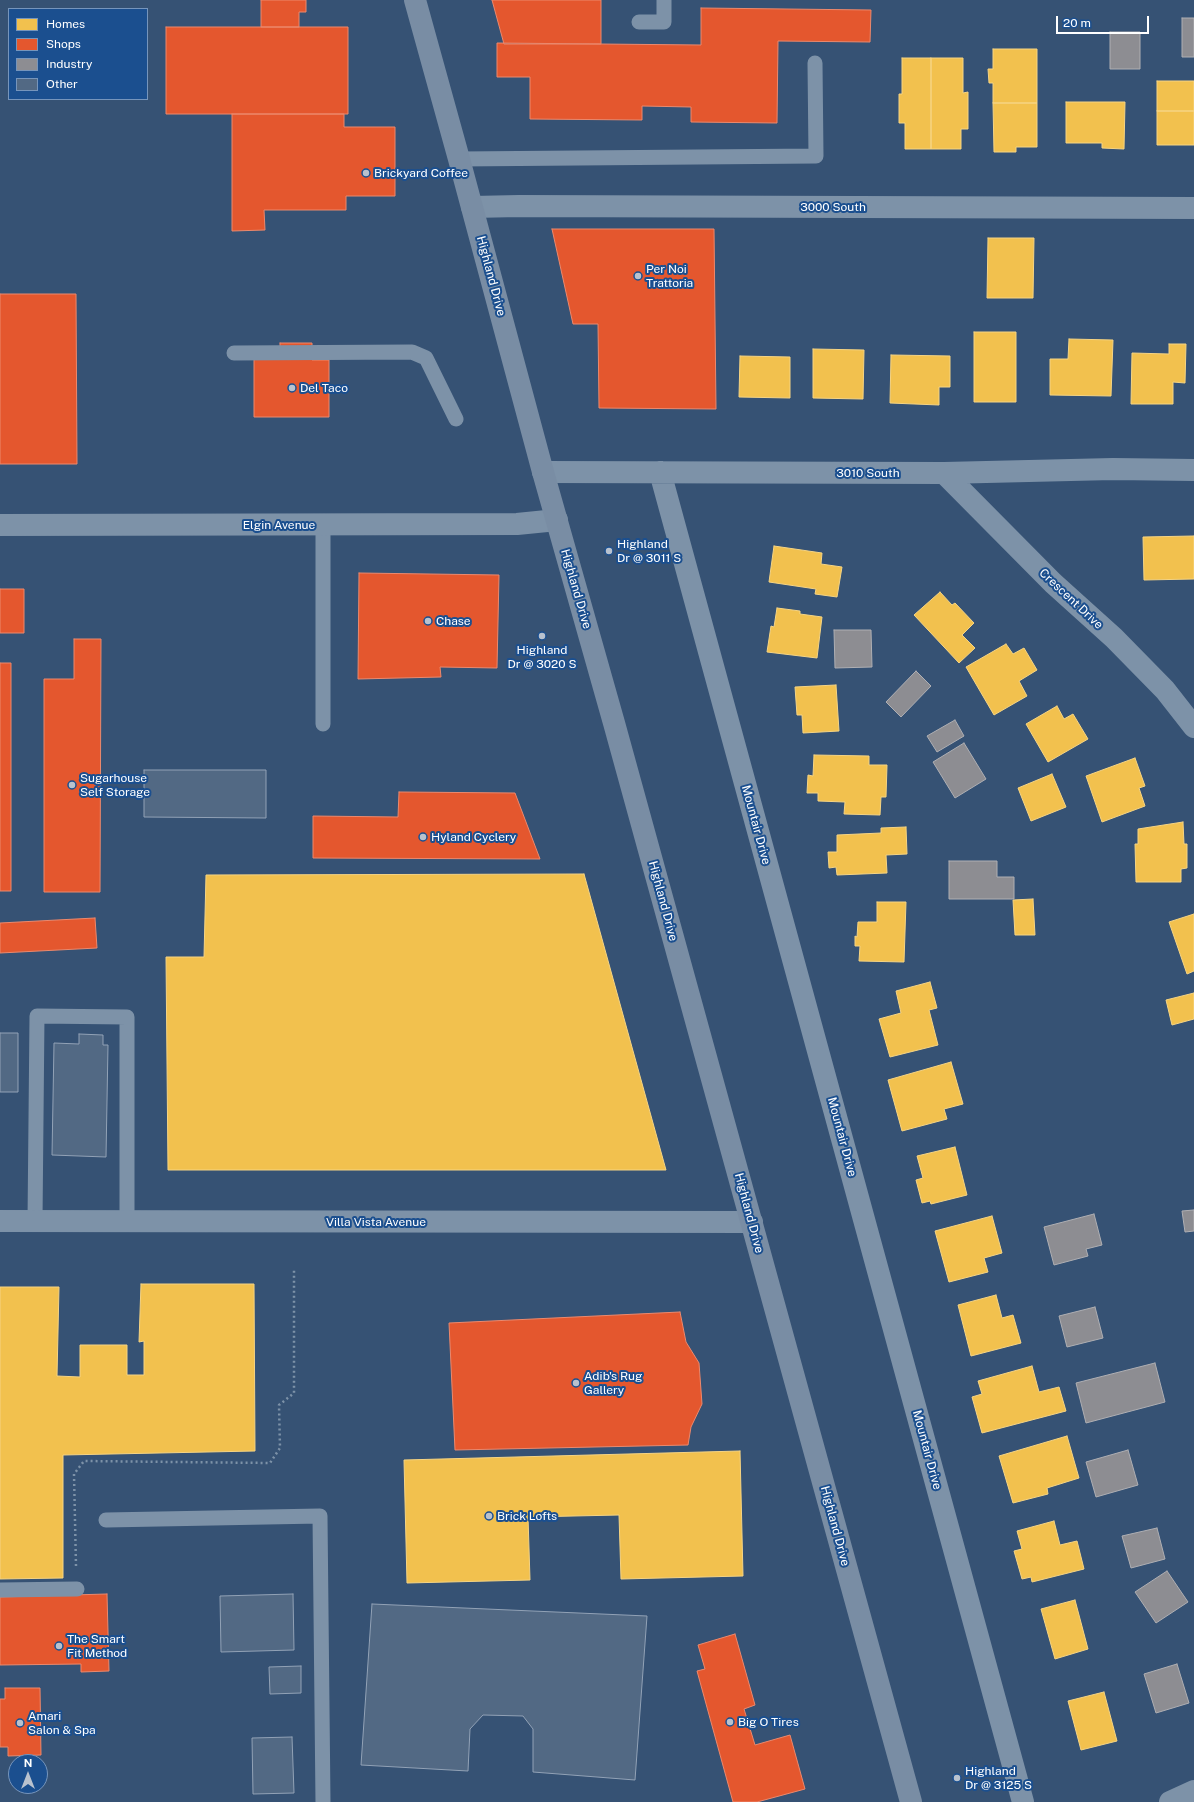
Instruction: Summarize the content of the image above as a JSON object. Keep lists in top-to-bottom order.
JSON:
{
  "streets": {
    "main road": ["Highland Drive"],
    "street": [
      "3000 South",
      "3010 South",
      "Elgin Avenue",
      "Crescent Drive",
      "Mountair Drive",
      "Villa Vista Avenue"
    ]
  },
  "crossings": [
    ["3000 South", "Highland Drive"],
    ["Highland Drive", "3010 South"],
    ["Highland Drive", "Elgin Avenue"],
    ["Highland Drive", "Villa Vista Avenue"],
    ["3010 South", "Crescent Drive"],
    ["3010 South", "Mountair Drive"]
  ],
  "places": [
    "Brickyard Coffee",
    "Per Noi Trattoria",
    "Del Taco",
    "Highland Dr @ 3011 S",
    "Chase",
    "Highland Dr @ 3020 S",
    "Sugarhouse Self Storage",
    "Hyland Cyclery",
    "Adib's Rug Gallery",
    "Brick Lofts",
    "The Smart Fit Method",
    "Big O Tires",
    "Amari Salon & Spa",
    "Highland Dr @ 3125 S"
  ],
  "legend": [
    "Homes",
    "Shops",
    "Industry",
    "Other"
  ],
  "scale_bar": "20 m",
  "north": "top"
}
